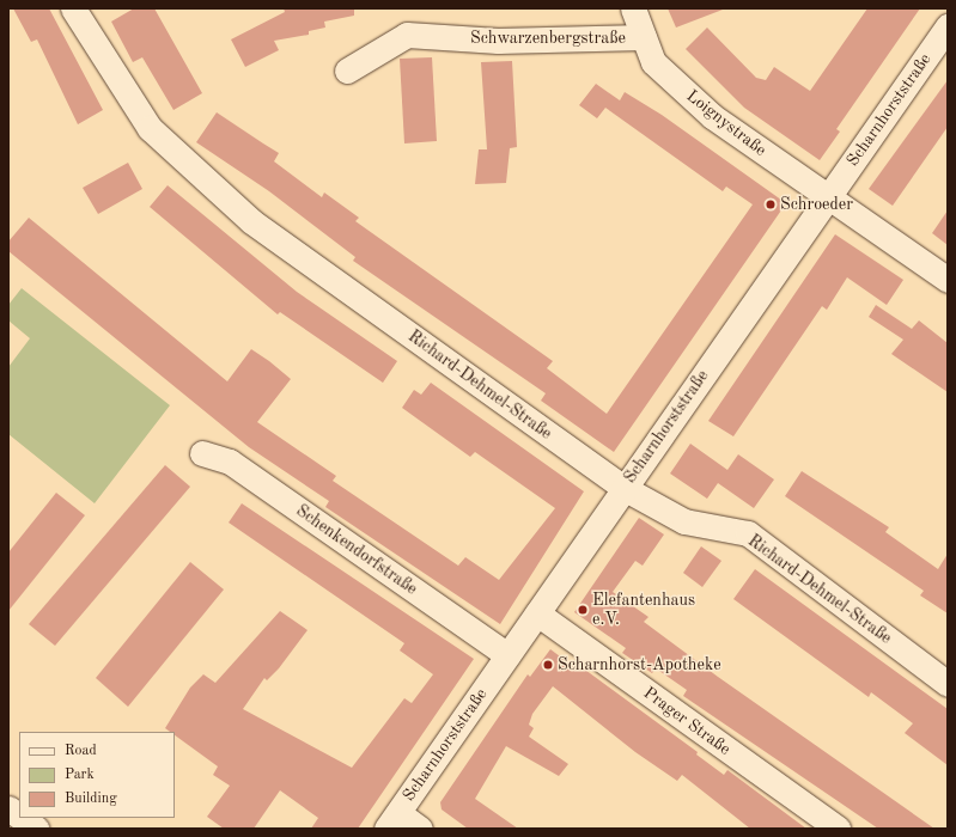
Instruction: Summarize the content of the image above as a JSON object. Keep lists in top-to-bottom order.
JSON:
{
  "streets": {
    "street": [
      "Schwarzenbergstraße",
      "Scharnhorststraße",
      "Loignystraße",
      "Richard-Dehmel-Straße",
      "Schenkendorfstraße",
      "Prager Straße"
    ]
  },
  "crossings": [
    ["Schwarzenbergstraße", "Loignystraße"],
    ["Scharnhorststraße", "Loignystraße"],
    ["Scharnhorststraße", "Richard-Dehmel-Straße"],
    ["Scharnhorststraße", "Schenkendorfstraße"],
    ["Scharnhorststraße", "Prager Straße"]
  ],
  "places": ["Schroeder", "Elefantenhaus e.V.", "Scharnhorst-Apotheke"],
  "legend": ["Road", "Park", "Building"]
}
